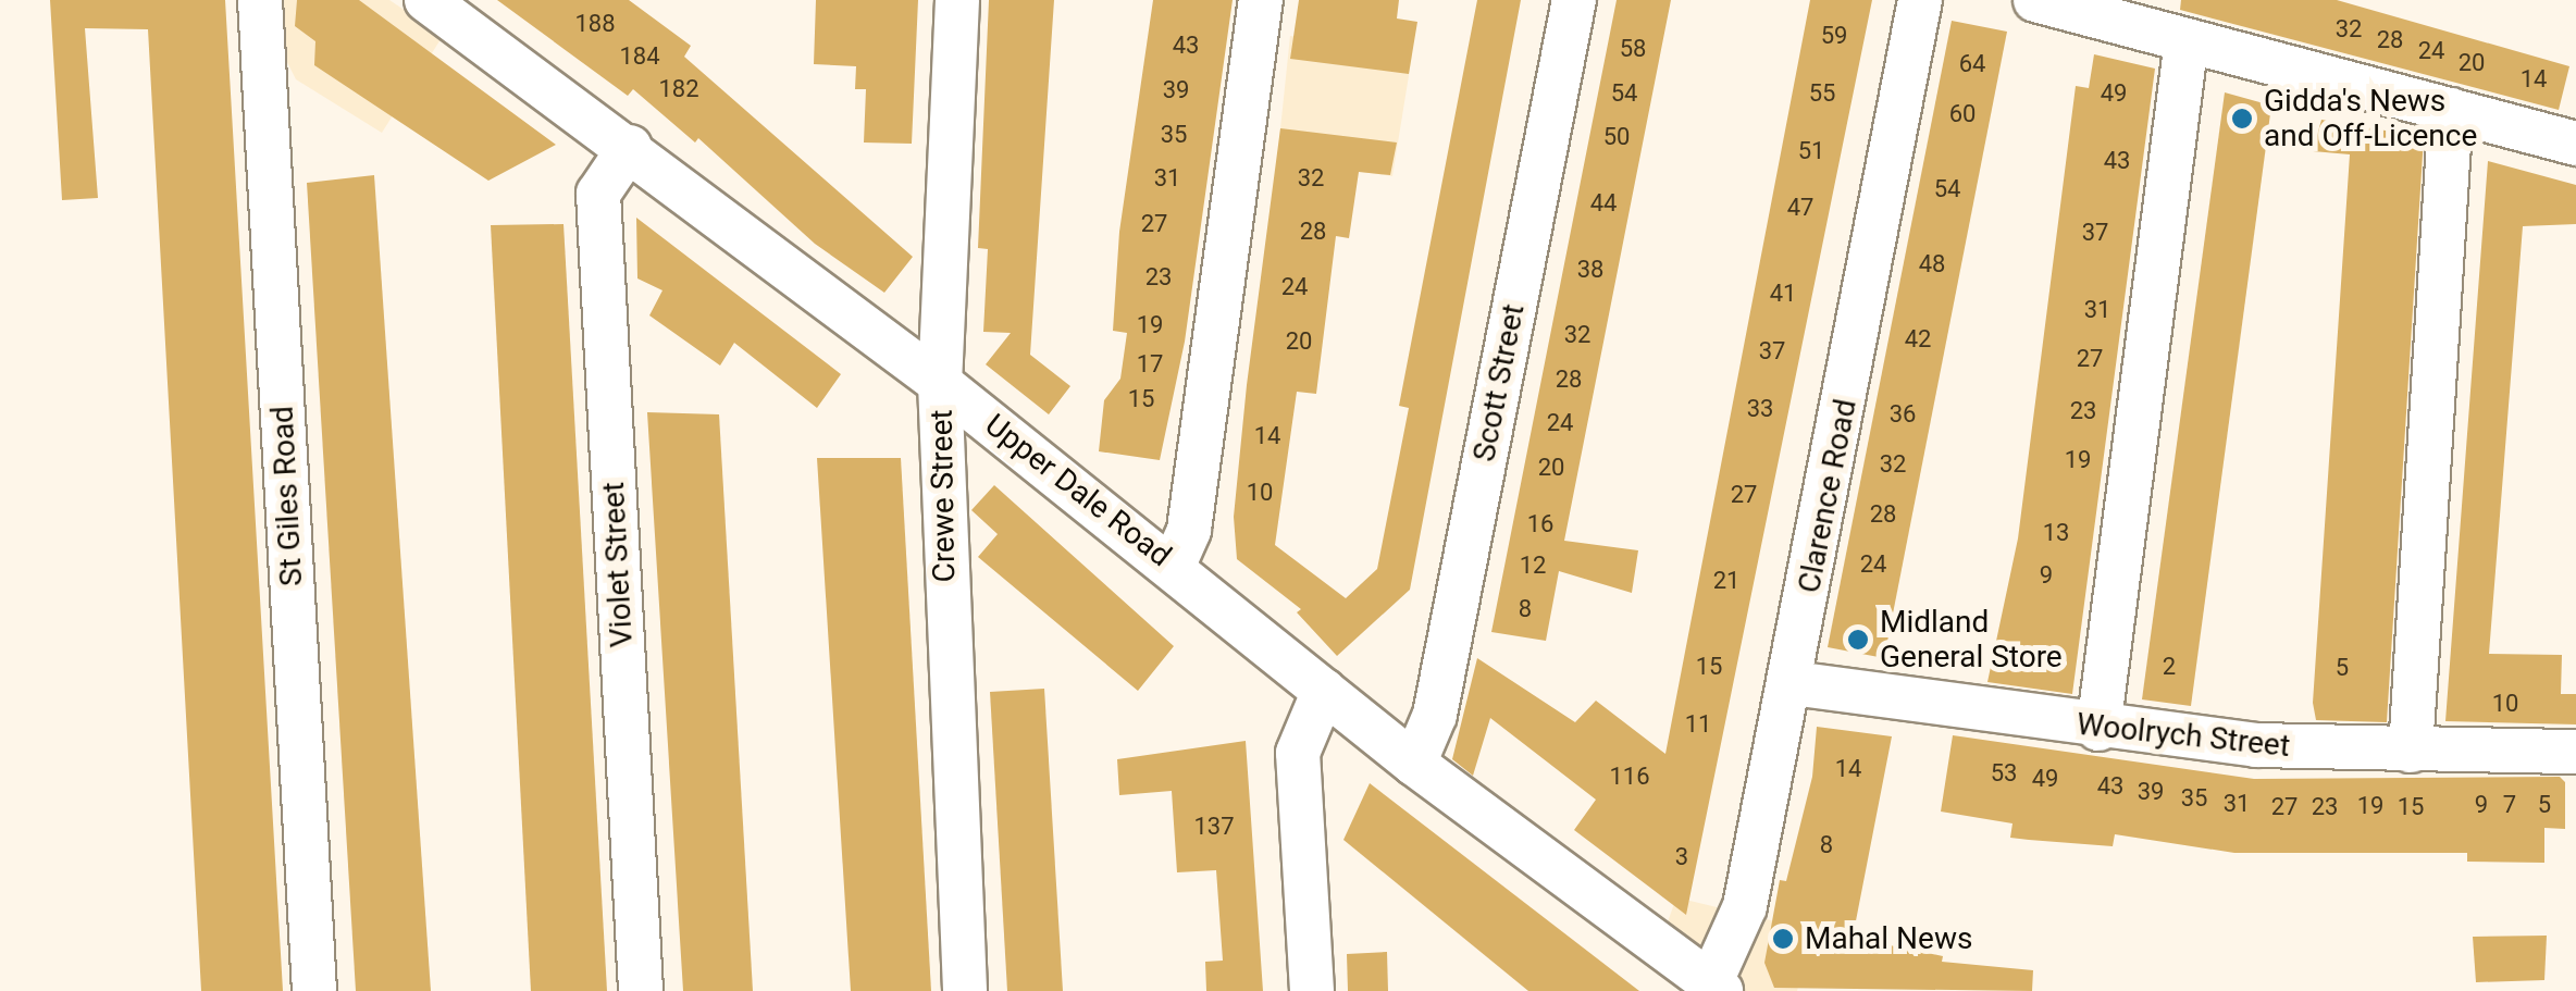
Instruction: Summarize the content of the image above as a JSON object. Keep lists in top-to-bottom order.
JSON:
{
  "streets": {
    "street": [
      "Scott Street",
      "Upper Dale Road",
      "St Giles Road",
      "Crewe Street",
      "Clarence Road",
      "Violet Street",
      "Woolrych Street"
    ]
  },
  "crossings": [
    ["Scott Street", "Upper Dale Road"],
    ["Upper Dale Road", "Crewe Street"],
    ["Upper Dale Road", "Clarence Road"],
    ["Upper Dale Road", "Violet Street"],
    ["Clarence Road", "Woolrych Street"]
  ],
  "places": ["Gidda's News and Off-Licence", "Midland General Store", "Mahal News"],
  "house_numbers": [
    "188",
    "32",
    "59",
    "28",
    "43",
    "58",
    "24",
    "184",
    "20",
    "64",
    "14",
    "182",
    "39",
    "54",
    "55",
    "49",
    "60",
    "35",
    "50",
    "51",
    "43",
    "31",
    "32",
    "54",
    "44",
    "47",
    "27",
    "28",
    "37",
    "48",
    "38",
    "23",
    "24",
    "41",
    "31",
    "19",
    "32",
    "42",
    "20",
    "37",
    "27",
    "17",
    "28",
    "15",
    "33",
    "23",
    "36",
    "24",
    "14",
    "19",
    "32",
    "20",
    "10",
    "27",
    "28",
    "16",
    "13",
    "24",
    "12",
    "9",
    "21",
    "8",
    "15",
    "2",
    "5",
    "10",
    "11",
    "14",
    "53",
    "116",
    "49",
    "43",
    "39",
    "35",
    "31",
    "9",
    "7",
    "5",
    "19",
    "27",
    "23",
    "15",
    "137",
    "8",
    "3"
  ]
}
